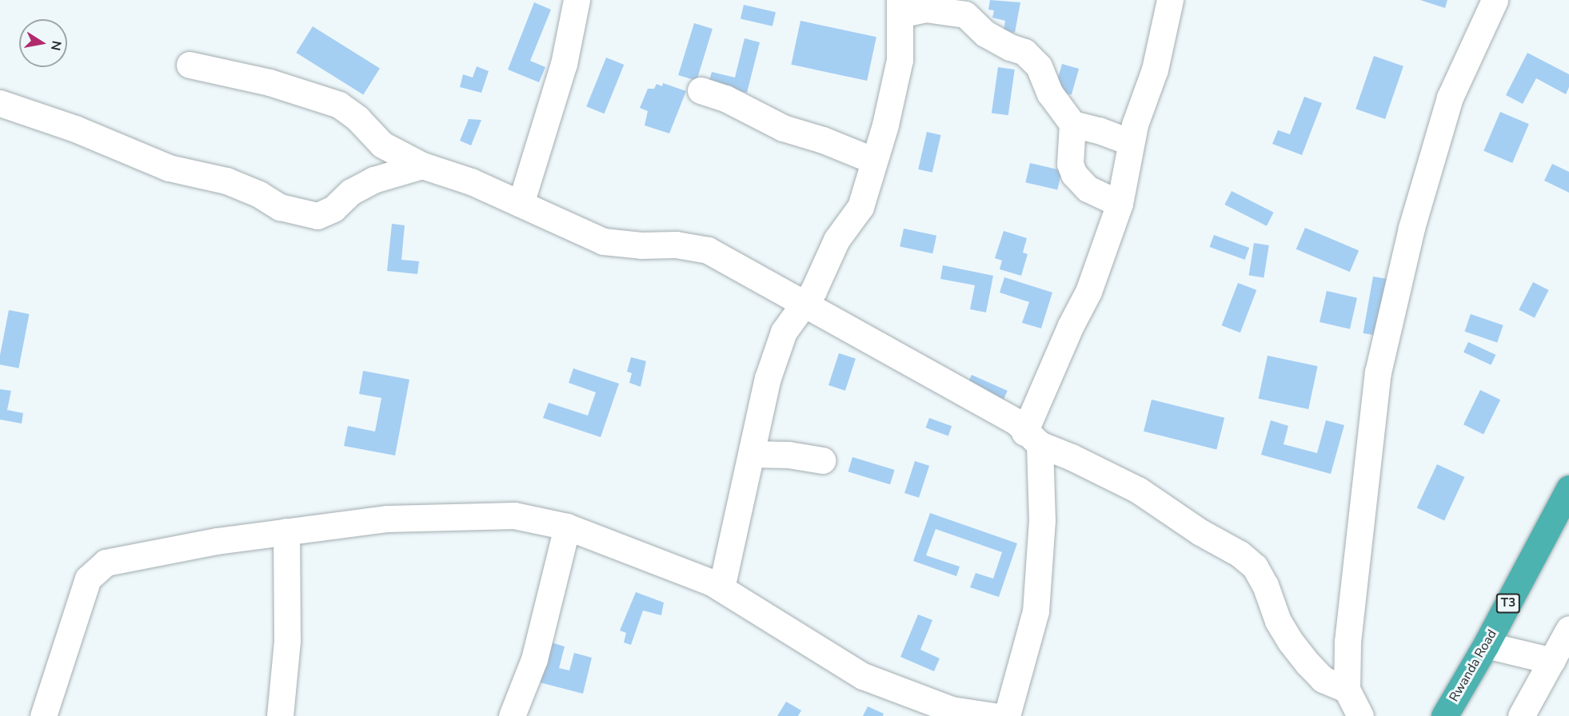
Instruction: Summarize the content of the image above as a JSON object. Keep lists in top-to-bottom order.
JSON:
{
  "streets": {
    "highway": ["T3", "Rwanda Road"]
  },
  "north": "right"
}
